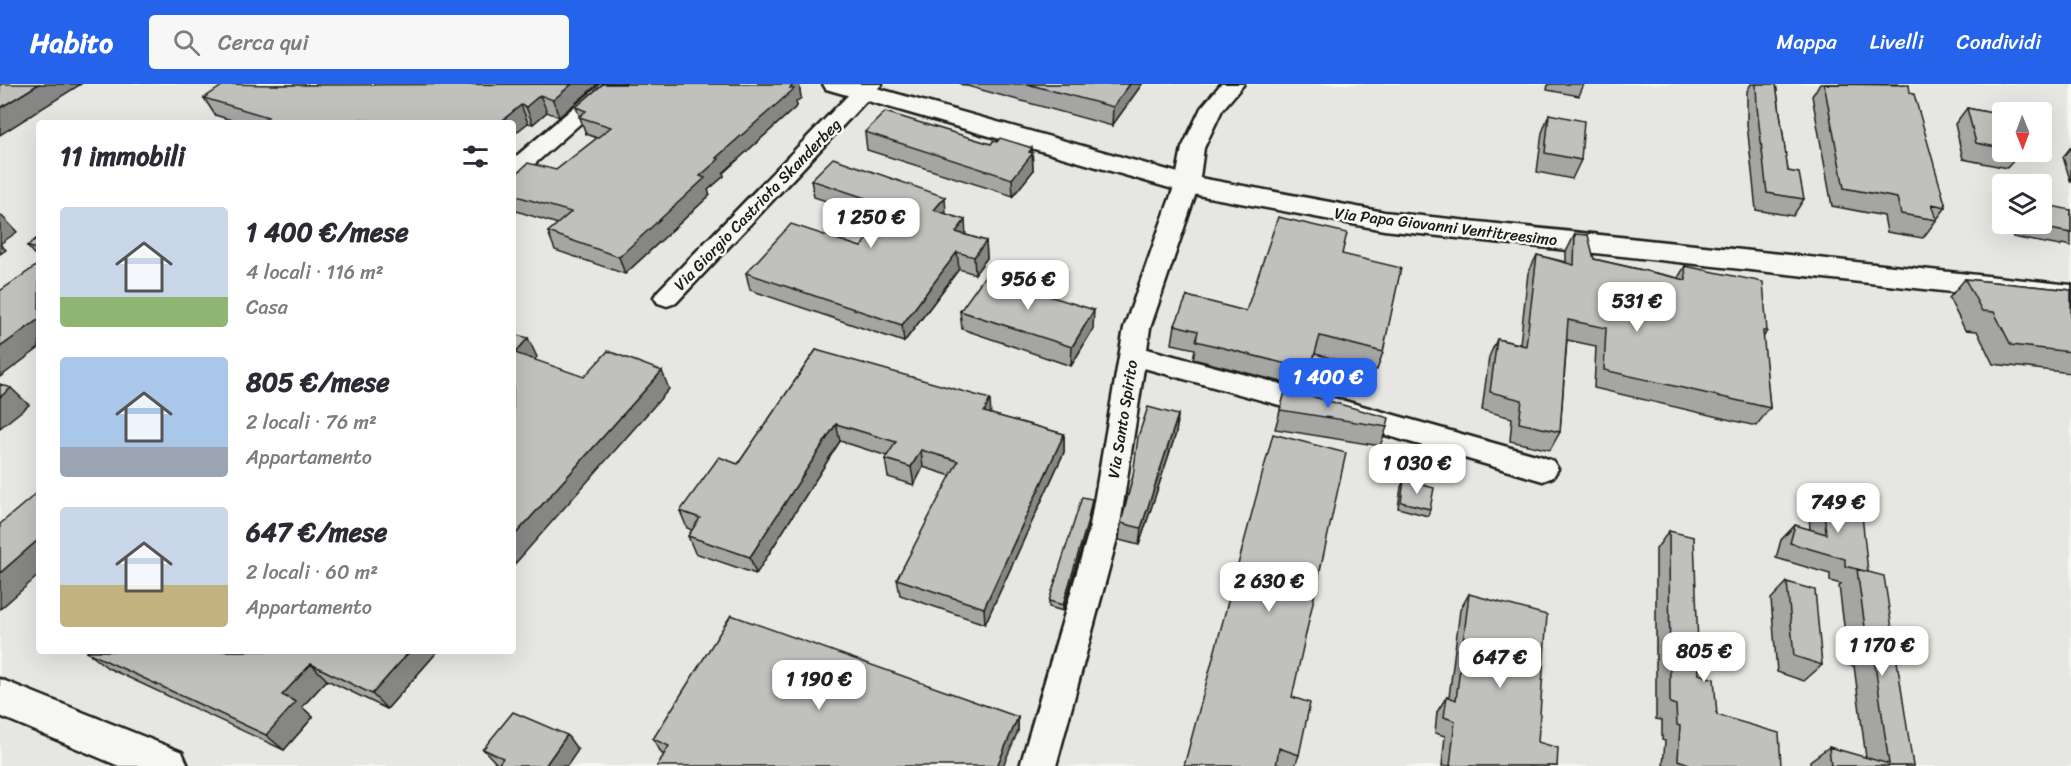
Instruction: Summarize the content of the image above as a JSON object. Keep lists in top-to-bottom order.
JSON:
{
  "streets": {
    "street": ["Via Giorgio Castriota Skanderbeg", "Via Papa Giovanni Ventitreesimo", "Via Santo Spirito"]
  },
  "crossings": [
    ["Via Giorgio Castriota Skanderbeg", "Via Papa Giovanni Ventitreesimo"],
    ["Via Papa Giovanni Ventitreesimo", "Via Santo Spirito"]
  ],
  "north": "bottom",
  "page": {
    "header": "Habito",
    "search": "Cerca qui",
    "nav": ["Mappa", "Livelli", "Condividi"],
    "heading": "11 immobili",
    "list": [
      {
        "name": "1 400 €/mese",
        "note": "4 locali · 116 m² · Casa"
      },
      {
        "name": "805 €/mese",
        "note": "2 locali · 76 m² · Appartamento"
      },
      {
        "name": "647 €/mese",
        "note": "2 locali · 60 m² · Appartamento"
      }
    ],
    "price": [
      "1 250 €",
      "956 €",
      "531 €",
      "1 400 €",
      "1 030 €",
      "749 €",
      "2 630 €",
      "1 170 €",
      "805 €",
      "647 €",
      "1 190 €"
    ]
  }
}
